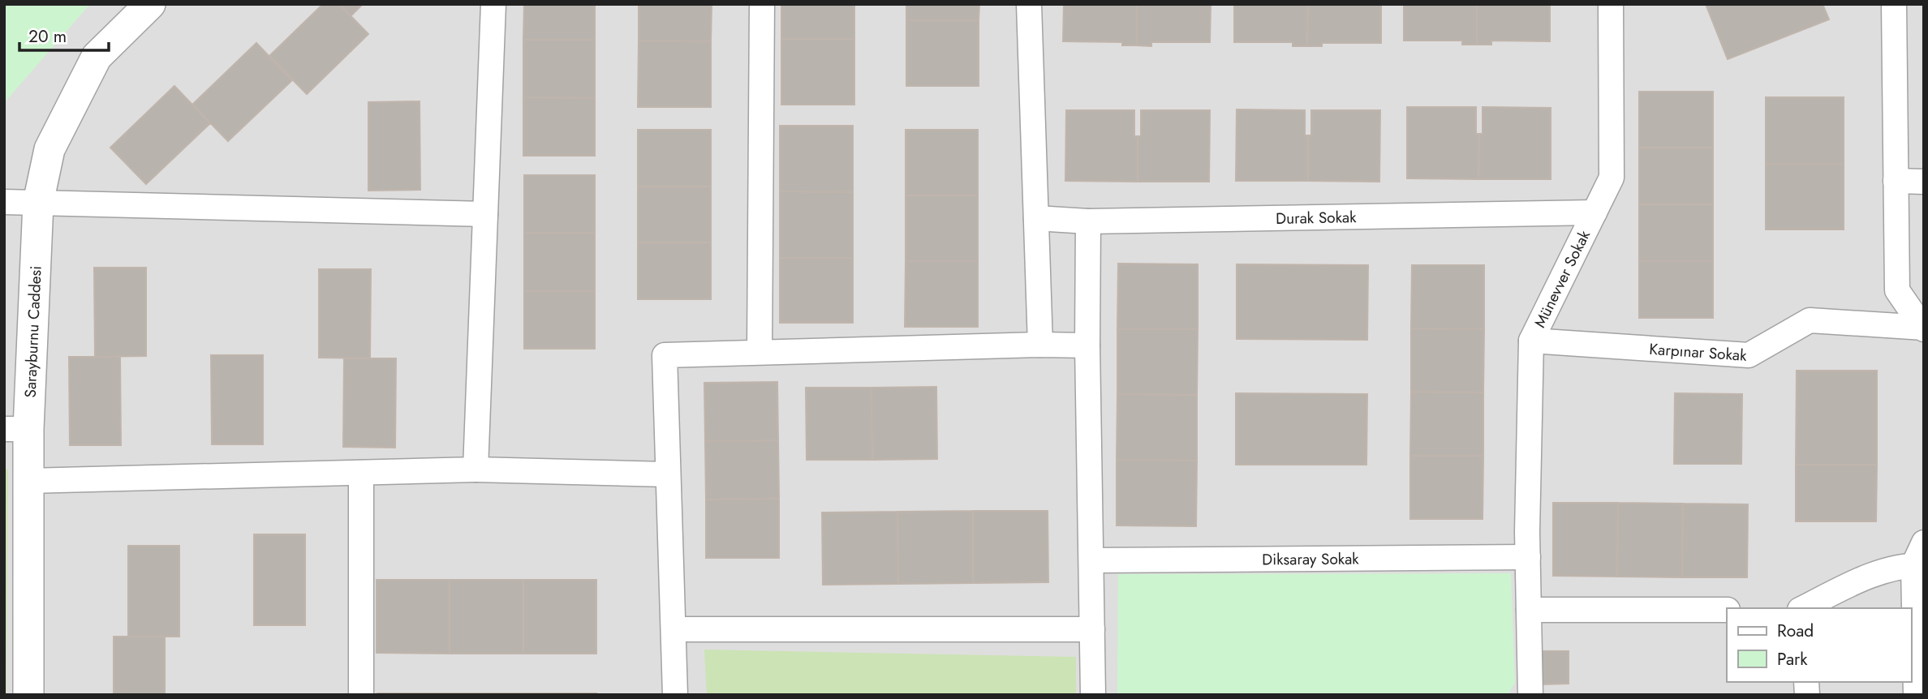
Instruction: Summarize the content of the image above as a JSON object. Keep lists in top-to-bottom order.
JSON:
{
  "streets": {
    "street": [
      "Durak Sokak",
      "Münevver Sokak",
      "Sarayburnu Caddesi",
      "Karpınar Sokak",
      "Diksaray Sokak"
    ]
  },
  "crossings": [
    ["Durak Sokak", "Münevver Sokak"],
    ["Münevver Sokak", "Karpınar Sokak"],
    ["Münevver Sokak", "Diksaray Sokak"]
  ],
  "legend": ["Road", "Park"],
  "scale_bar": "20 m"
}
